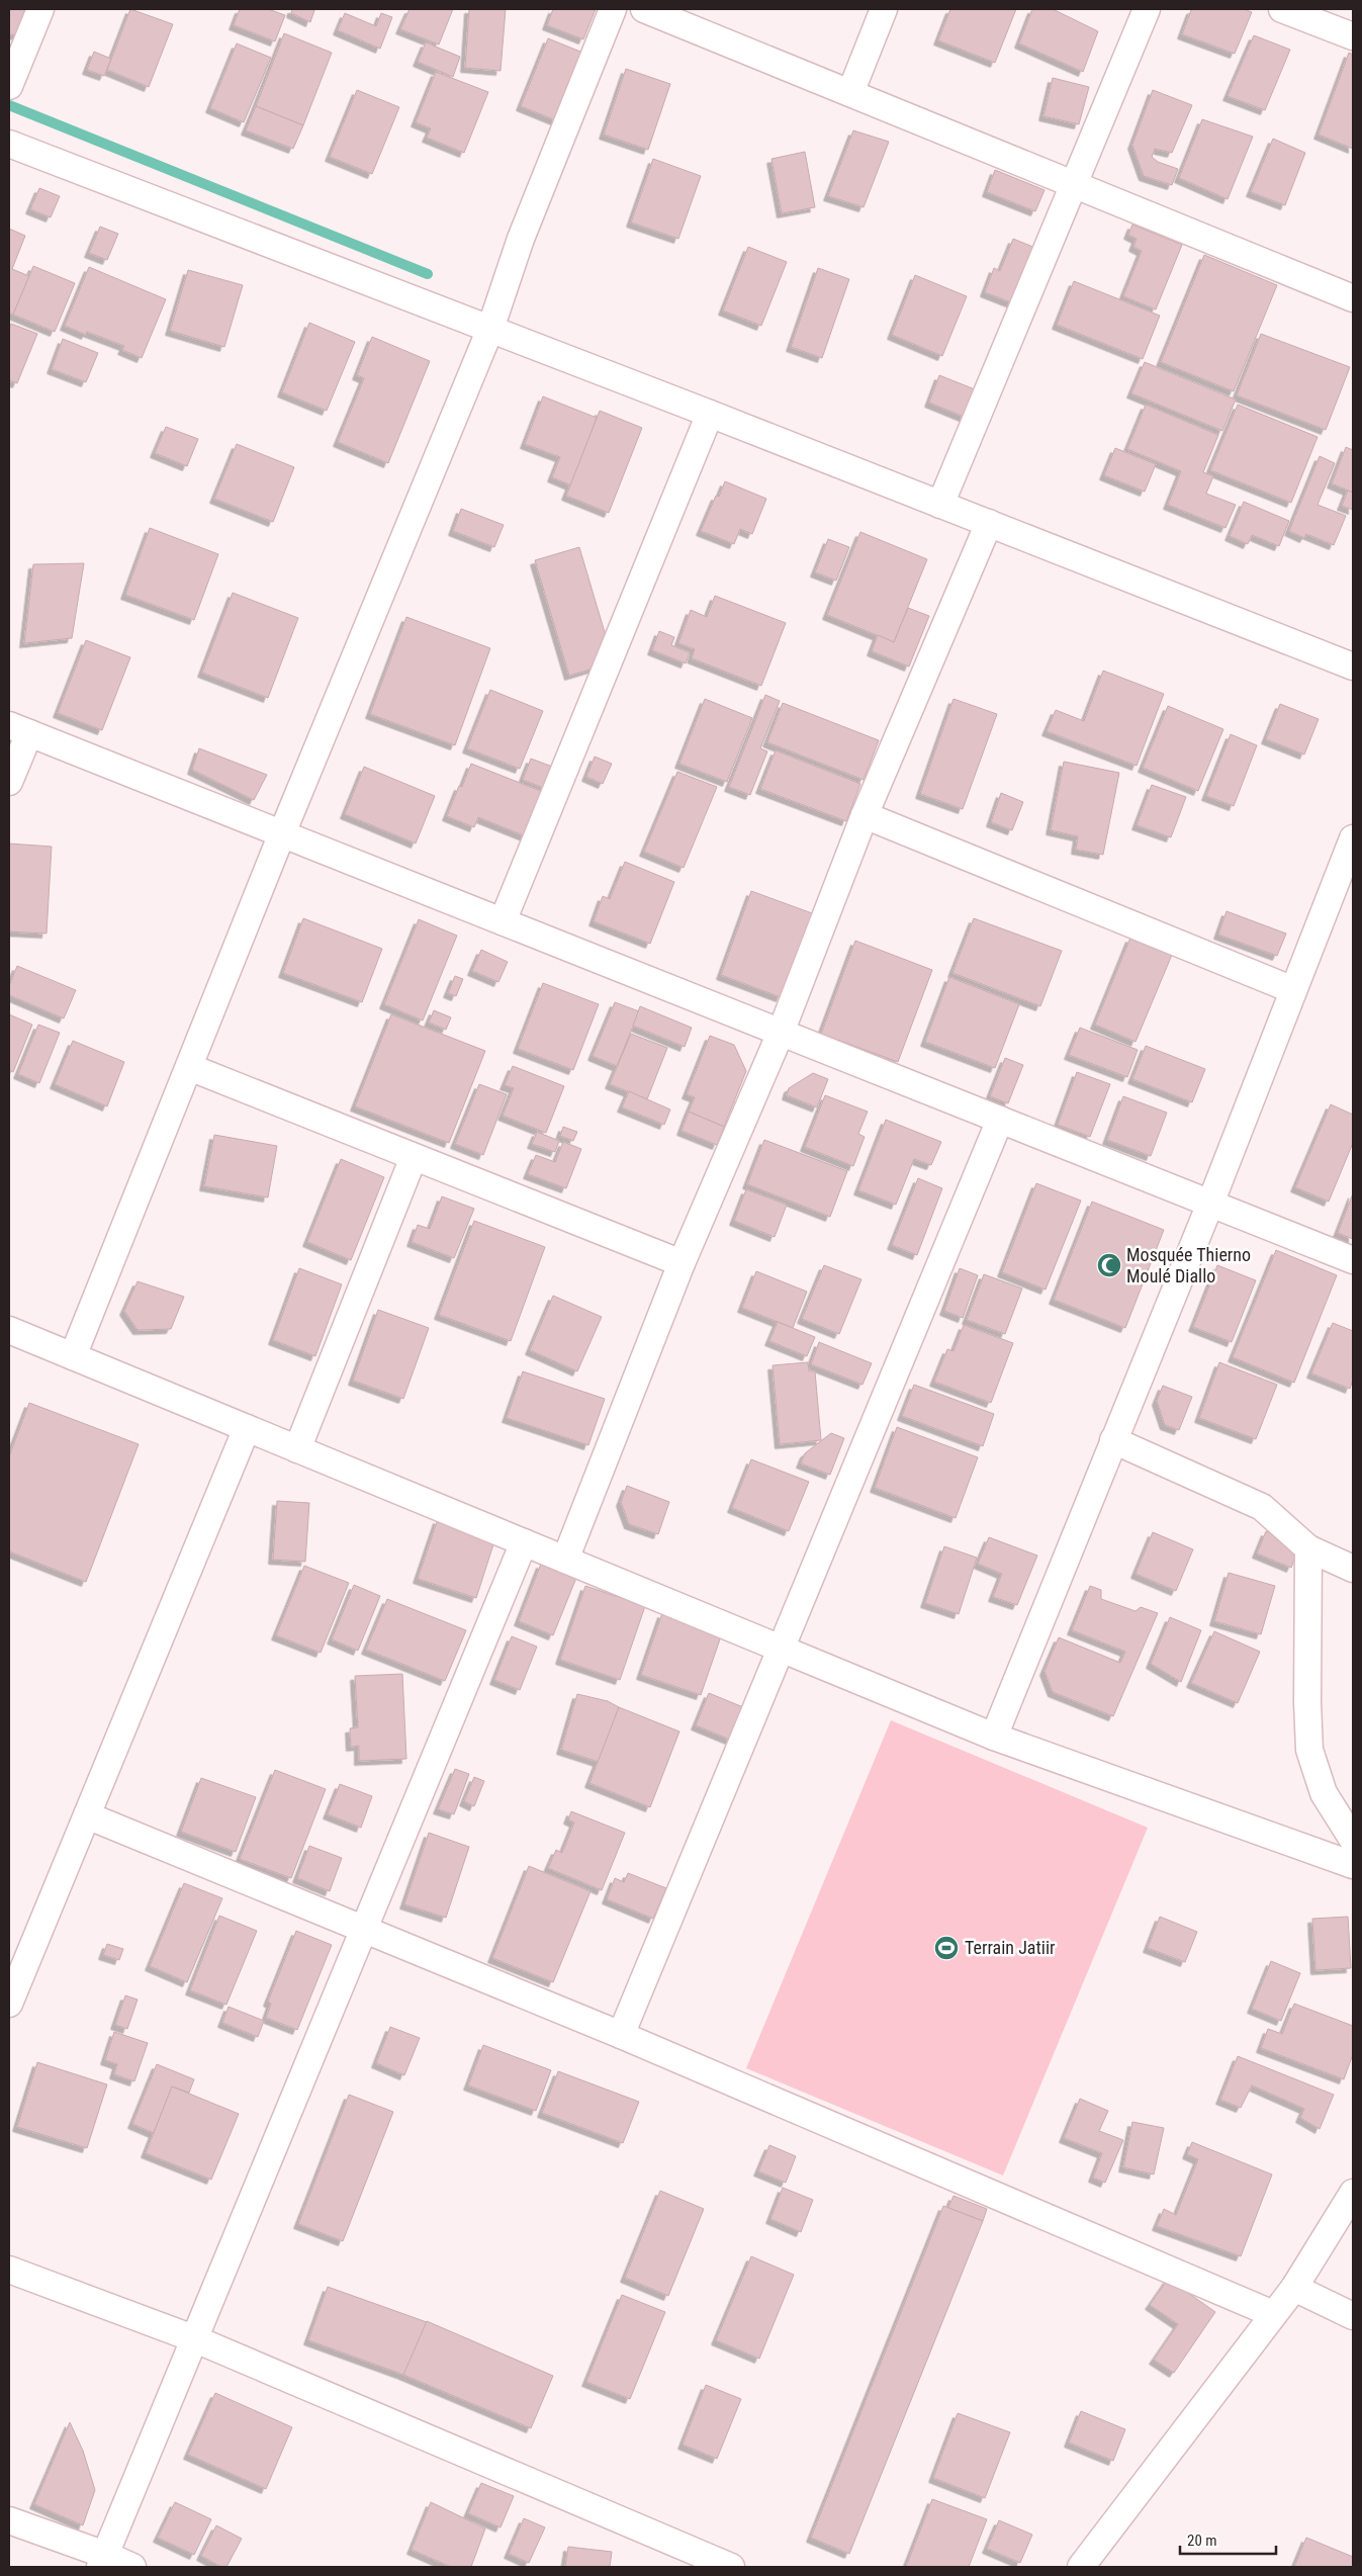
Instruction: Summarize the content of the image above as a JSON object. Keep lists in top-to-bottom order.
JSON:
{
  "places": {
    "mosque": ["Mosquée Thierno Moulé Diallo"],
    "sports": ["Terrain Jatiir"]
  },
  "scale_bar": "20 m"
}
